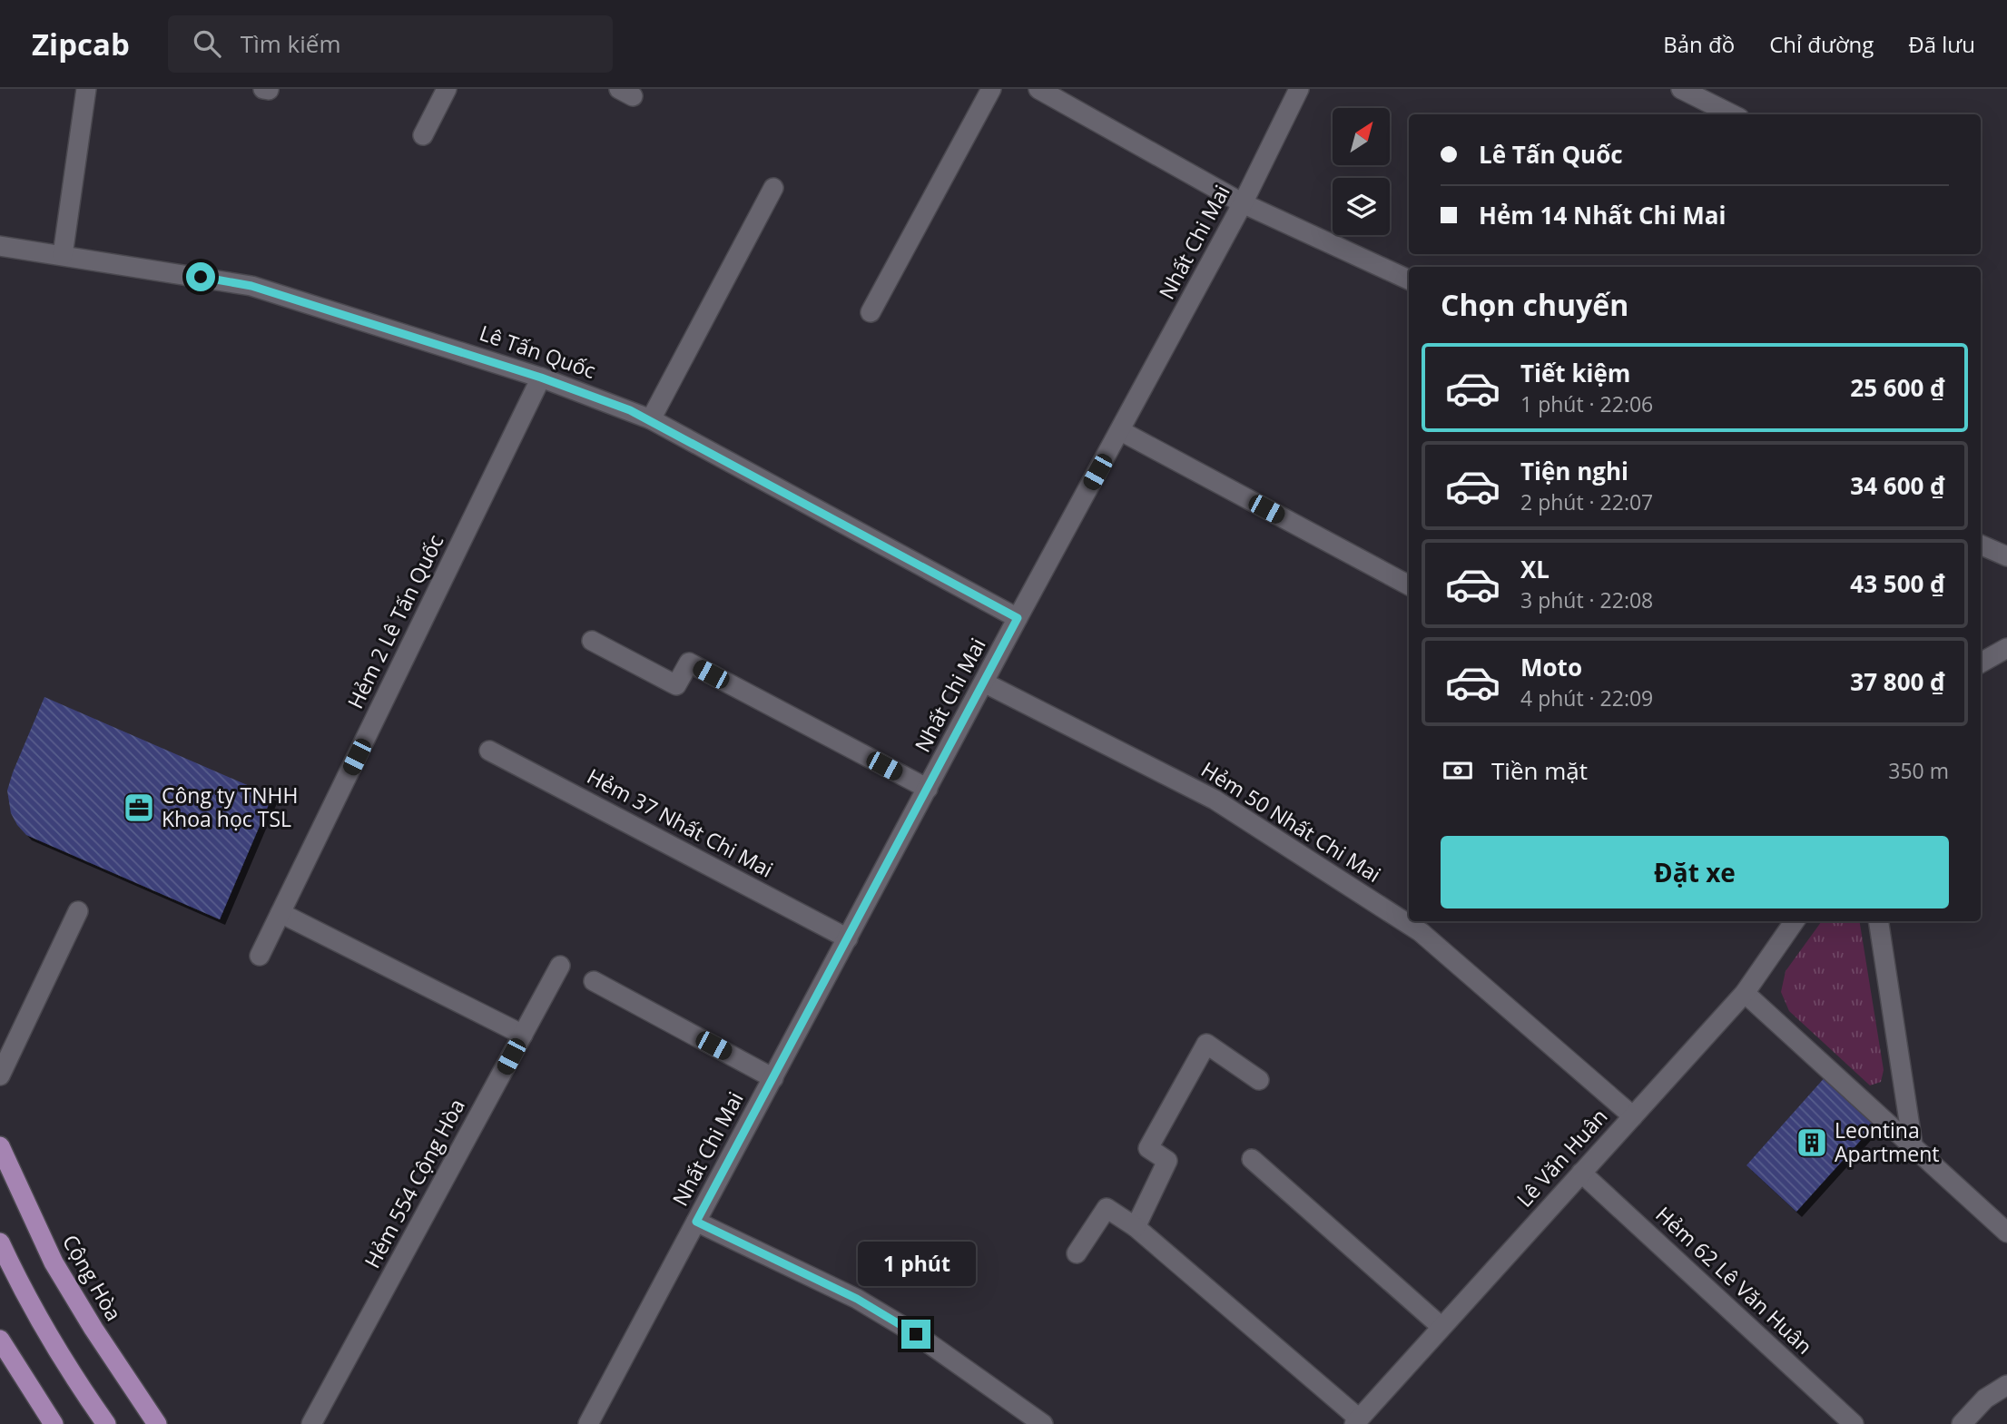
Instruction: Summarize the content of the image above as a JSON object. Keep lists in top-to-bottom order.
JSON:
{
  "streets": {
    "main road": ["Cộng Hòa"],
    "street": [
      "Nhất Chi Mai",
      "Lê Tấn Quốc",
      "Hẻm 2 Lê Tấn Quốc",
      "Hẻm 50 Nhất Chi Mai",
      "Hẻm 37 Nhất Chi Mai",
      "Lê Văn Huân",
      "Hẻm 554 Cộng Hòa",
      "Hẻm 62 Lê Văn Huân"
    ]
  },
  "crossings": [
    ["Nhất Chi Mai", "Lê Tấn Quốc"],
    ["Nhất Chi Mai", "Hẻm 50 Nhất Chi Mai"],
    ["Nhất Chi Mai", "Hẻm 37 Nhất Chi Mai"],
    ["Lê Tấn Quốc", "Hẻm 2 Lê Tấn Quốc"],
    ["Hẻm 50 Nhất Chi Mai", "Lê Văn Huân"],
    ["Lê Văn Huân", "Hẻm 62 Lê Văn Huân"]
  ],
  "places": {
    "office": ["Công ty TNHH Khoa học TSL"],
    "building": ["Leontina Apartment"]
  },
  "north": "top right",
  "page": {
    "header": "Zipcab",
    "search": "Tìm kiếm",
    "nav": ["Bản đồ", "Chỉ đường", "Đã lưu"],
    "banner": ["Lê Tấn Quốc", "Hẻm 14 Nhất Chi Mai"],
    "heading": "Chọn chuyến",
    "list": [
      {
        "name": "Tiết kiệm",
        "note": "1 phút · 22:06",
        "value": "25 600 ₫"
      },
      {
        "name": "Tiện nghi",
        "note": "2 phút · 22:07",
        "value": "34 600 ₫"
      },
      {
        "name": "XL",
        "note": "3 phút · 22:08",
        "value": "43 500 ₫"
      },
      {
        "name": "Moto",
        "note": "4 phút · 22:09",
        "value": "37 800 ₫"
      }
    ],
    "pay": ["Tiền mặt", "350 m"],
    "buttons": "Đặt xe",
    "bubble": "1 phút"
  }
}
